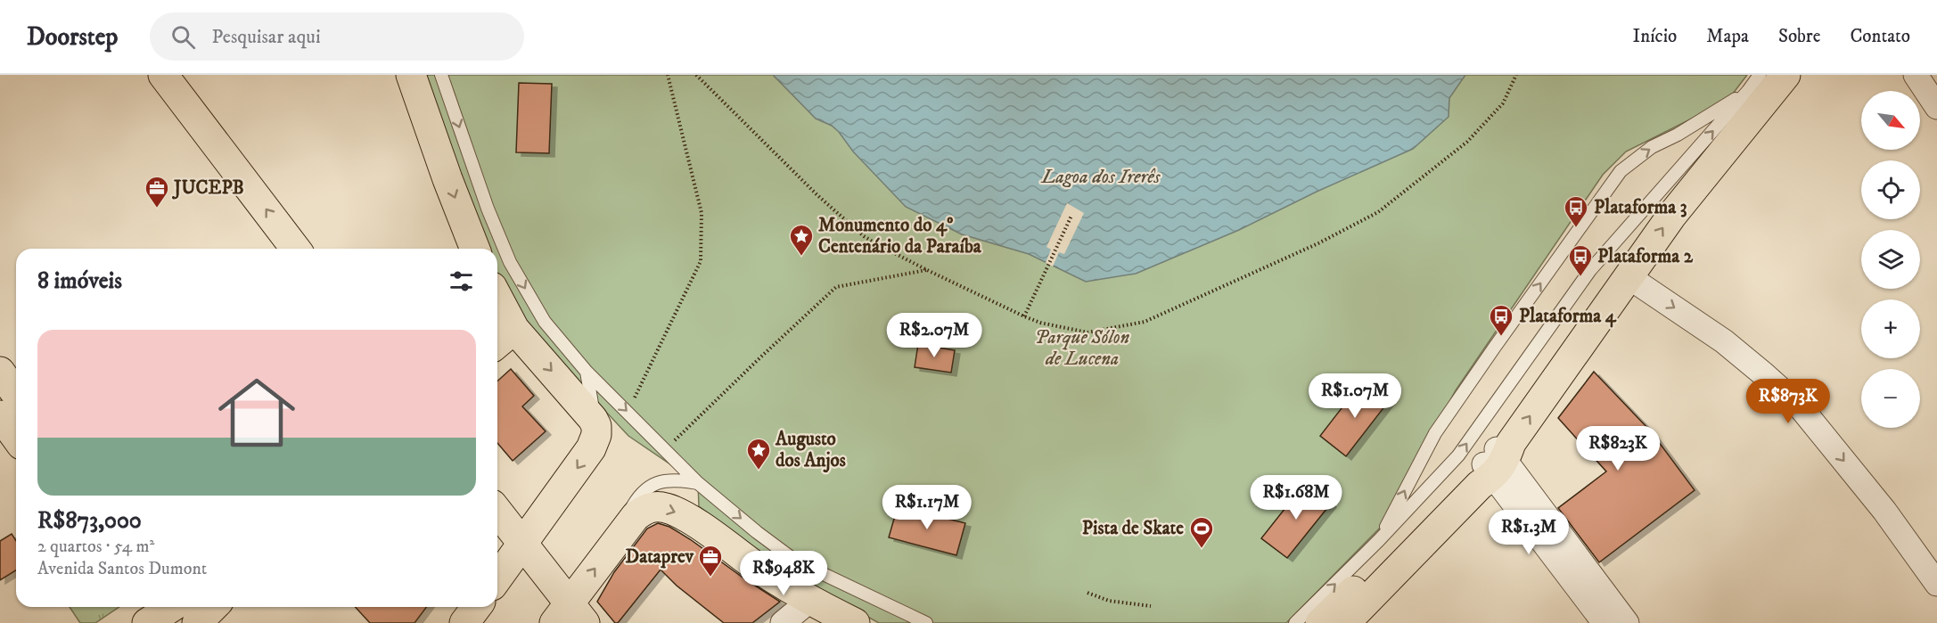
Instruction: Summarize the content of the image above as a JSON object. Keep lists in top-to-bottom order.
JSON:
{
  "water": ["Lagoa dos Irerês"],
  "parks": ["Parque Sólon de Lucena"],
  "places": {
    "office": ["JUCEPB", "Dataprev"],
    "bus stop": ["Plataforma 3", "Plataforma 2", "Plataforma 4"],
    "place": ["Monumento do 4º Centenário da Paraíba", "Augusto dos Anjos"],
    "sports": ["Pista de Skate"]
  },
  "north": "bottom right",
  "page": {
    "header": "Doorstep",
    "search": "Pesquisar aqui",
    "nav": [
      "Início",
      "Mapa",
      "Sobre",
      "Contato"
    ],
    "map_buttons": ["+", "−"],
    "heading": "8 imóveis",
    "price": [
      "R$2.07M",
      "R$1.07M",
      "R$873K",
      "R$823K",
      "R$1.68M",
      "R$1.17M",
      "R$1.3M",
      "R$948K"
    ],
    "list": [
      {
        "name": "R$873,000",
        "note": "2 quartos · 54 m² · Avenida Santos Dumont"
      }
    ]
  }
}
